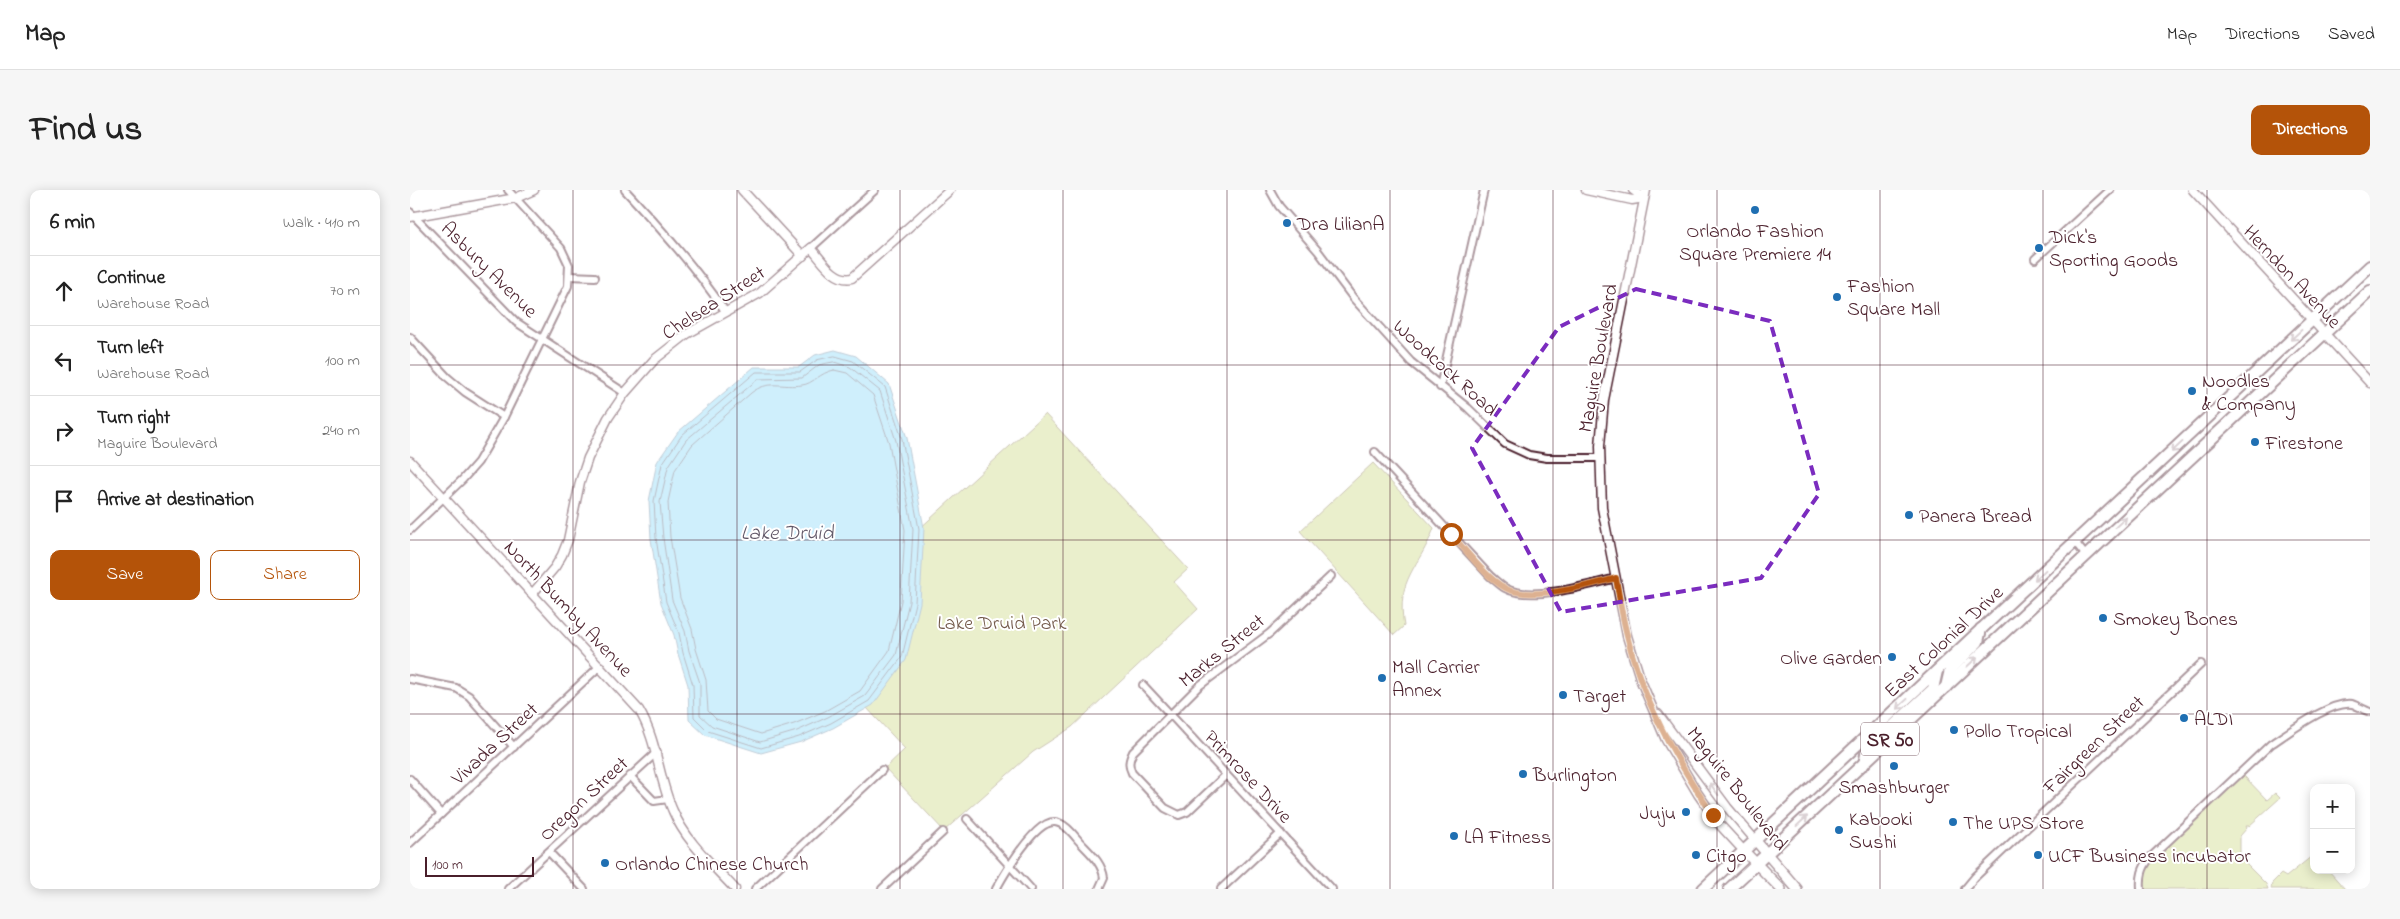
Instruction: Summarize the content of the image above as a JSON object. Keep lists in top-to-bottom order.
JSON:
{
  "streets": {
    "highway": ["East Colonial Drive", "SR 50"],
    "main road": ["Maguire Boulevard"],
    "street": [
      "Asbury Avenue",
      "Herndon Avenue",
      "Chelsea Street",
      "Woodcock Road",
      "North Bumby Avenue",
      "Marks Street",
      "Vivada Street",
      "Fairgreen Street",
      "Primrose Drive",
      "Oregon Street"
    ]
  },
  "crossings": [
    ["Asbury Avenue", "Chelsea Street"],
    ["Herndon Avenue", "East Colonial Drive"],
    ["Chelsea Street", "North Bumby Avenue"],
    ["Maguire Boulevard", "Woodcock Road"],
    ["Maguire Boulevard", "East Colonial Drive"],
    ["North Bumby Avenue", "Vivada Street"],
    ["North Bumby Avenue", "Oregon Street"],
    ["Marks Street", "Primrose Drive"]
  ],
  "water": ["Lake Druid"],
  "parks": ["Lake Druid Park"],
  "places": [
    "Orlando Fashion Square Premiere 14",
    "Dra LilianA",
    "Dick's Sporting Goods",
    "Fashion Square Mall",
    "Noodles & Company",
    "Firestone",
    "Panera Bread",
    "Smokey Bones",
    "Olive Garden",
    "Mall Carrier Annex",
    "Target",
    "ALDI",
    "Pollo Tropical",
    "Smashburger",
    "Burlington",
    "Juju",
    "The UPS Store",
    "Kabooki Sushi",
    "LA Fitness",
    "Citgo",
    "UCF Business incubator",
    "Orlando Chinese Church"
  ],
  "scale_bar": "100 m",
  "page": {
    "header": "Map",
    "nav": ["Map", "Directions", "Saved"],
    "title": "Find us",
    "buttons": [
      "Directions",
      ["Save", "Share"]
    ],
    "heading": ["6 min", "Walk · 410 m"],
    "list": [
      ["Continue", "Warehouse Road", "70 m"],
      ["Turn left", "Warehouse Road", "100 m"],
      ["Turn right", "Maguire Boulevard", "240 m"],
      "Arrive at destination"
    ],
    "map_buttons": ["+", "−"],
    "scale": "100 m"
  }
}
